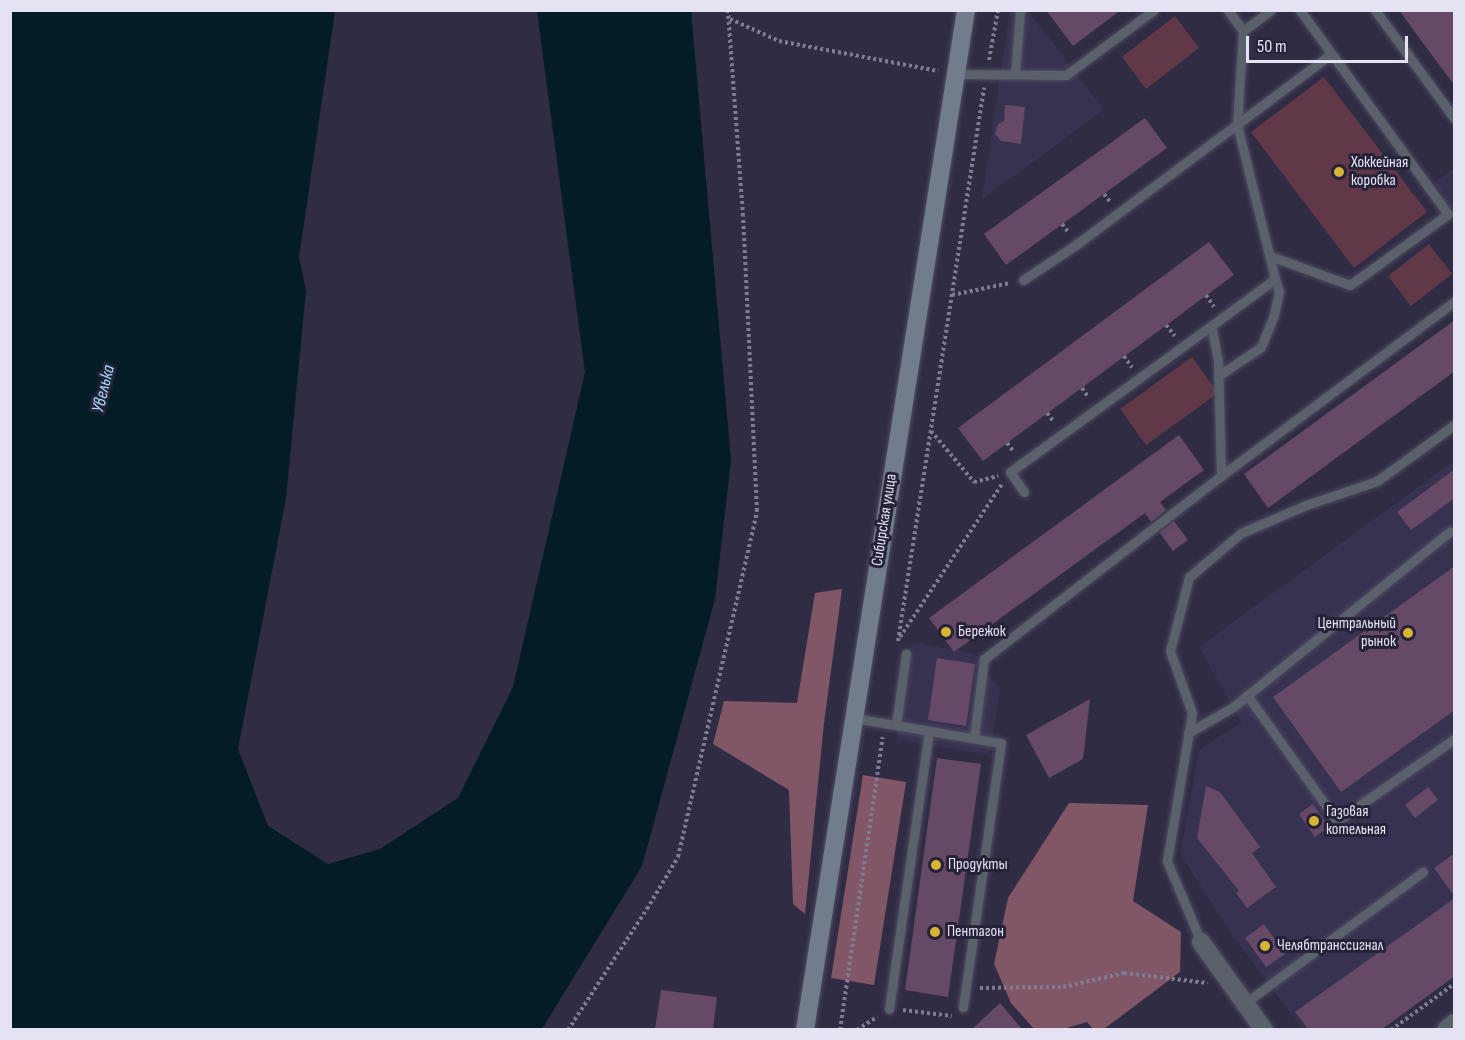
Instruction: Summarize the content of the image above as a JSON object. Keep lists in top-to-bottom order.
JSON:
{
  "streets": {
    "street": ["Сибирская улица"]
  },
  "water": ["Увелька"],
  "places": [
    "Хоккейная коробка",
    "Бережок",
    "Центральный рынок",
    "Газовая котельная",
    "Продукты",
    "Пентагон",
    "Челябтранссигнал"
  ],
  "scale_bar": "50 m"
}
